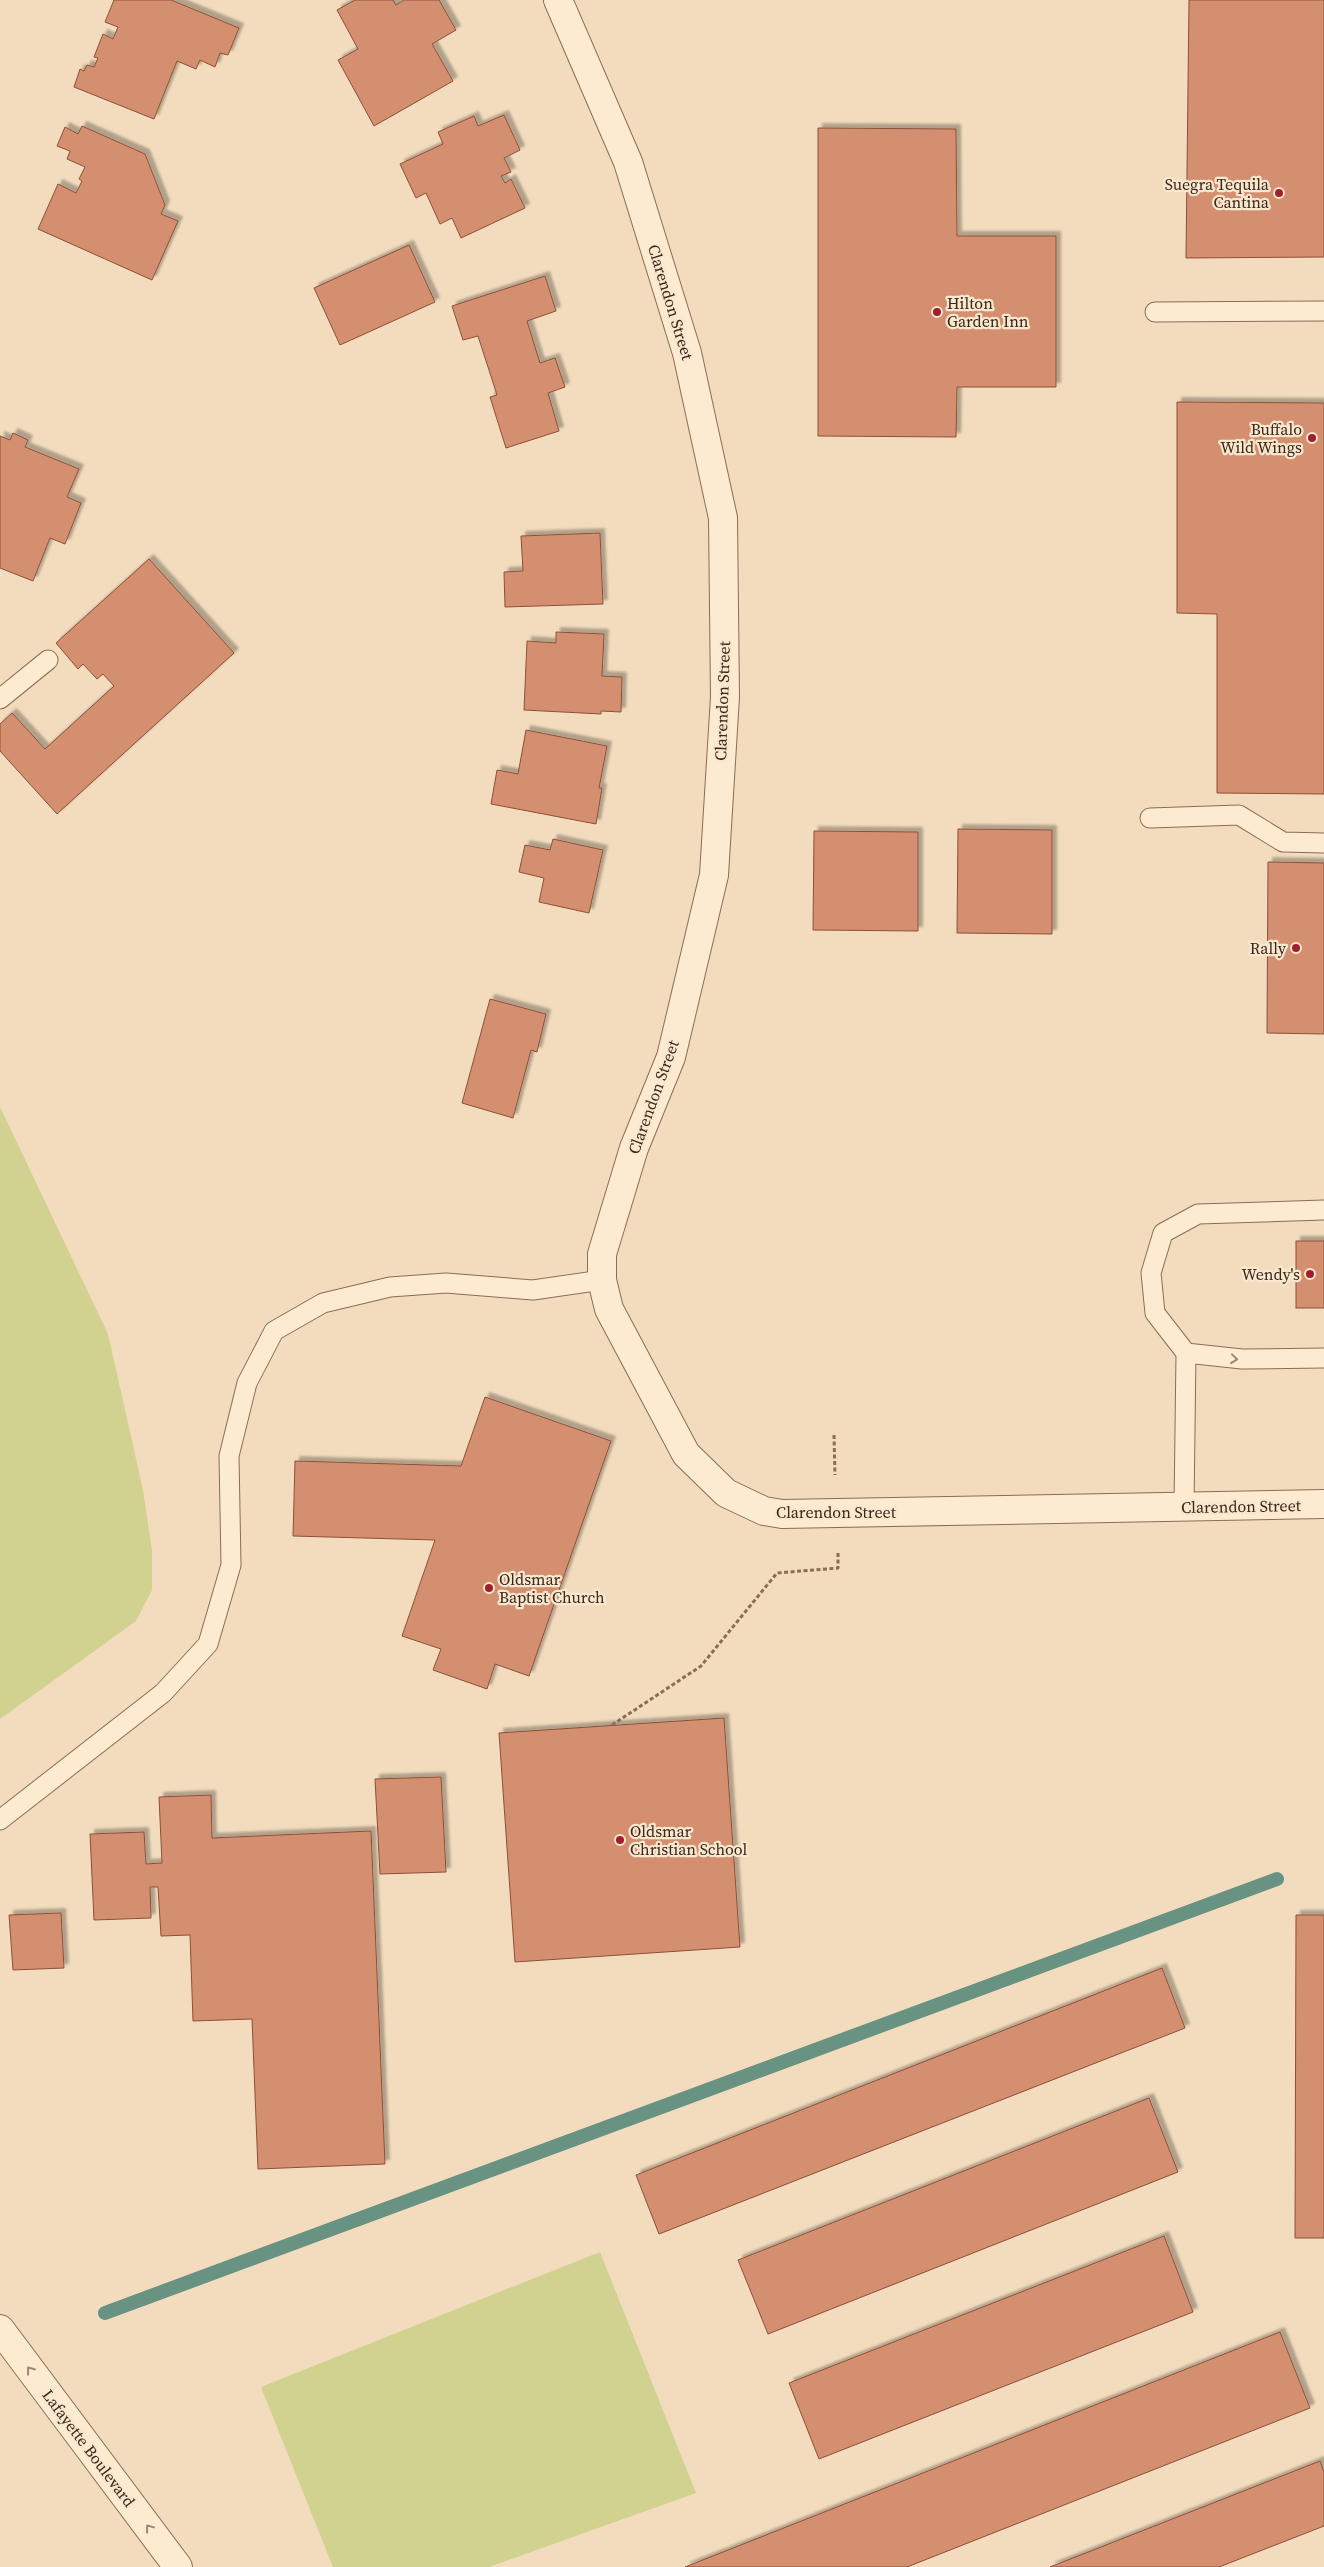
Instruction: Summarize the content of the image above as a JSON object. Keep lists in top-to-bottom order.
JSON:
{
  "streets": {
    "street": ["Clarendon Street", "Lafayette Boulevard"]
  },
  "one_way": ["Lafayette Boulevard"],
  "places": [
    "Suegra Tequila Cantina",
    "Hilton Garden Inn",
    "Buffalo Wild Wings",
    "Rally",
    "Wendy's",
    "Oldsmar Baptist Church",
    "Oldsmar Christian School"
  ]
}
